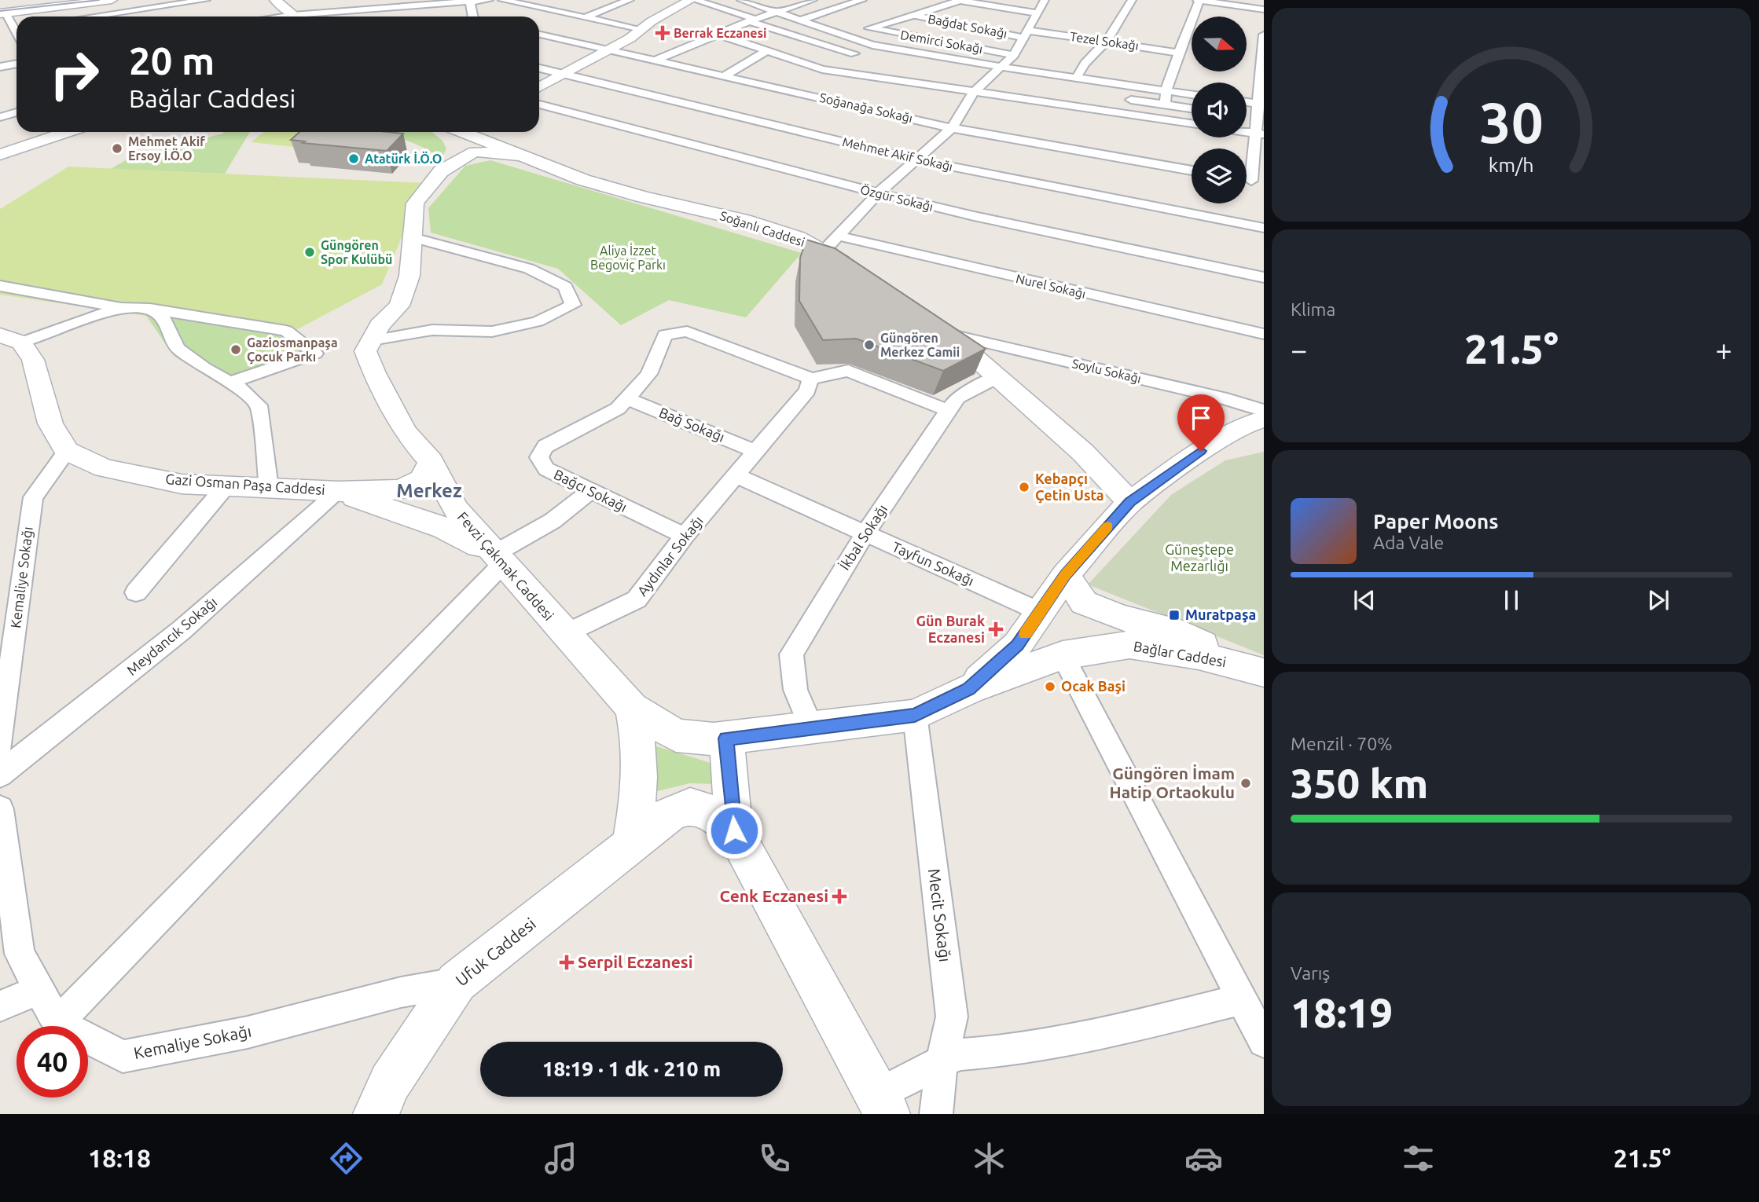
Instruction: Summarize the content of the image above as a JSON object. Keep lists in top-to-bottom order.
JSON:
{
  "streets": {
    "street": [
      "Bağdat Sokağı",
      "Tezel Sokağı",
      "Demirci Sokağı",
      "Soğanağa Sokağı",
      "Mehmet Akif Sokağı",
      "Özgür Sokağı",
      "Soğanlı Caddesi",
      "Nurel Sokağı",
      "Soylu Sokağı",
      "Bağ Sokağı",
      "Gazi Osman Paşa Caddesi",
      "Bağcı Sokağı",
      "İkbal Sokağı",
      "Aydınlar Sokağı",
      "Tayfun Sokağı",
      "Fevzi Çakmak Caddesi",
      "Kemaliye Sokağı",
      "Meydancık Sokağı",
      "Bağlar Caddesi",
      "Mecit Sokağı",
      "Ufuk Caddesi"
    ]
  },
  "crossings": [
    ["Bağdat Sokağı", "Tezel Sokağı"],
    ["Bağ Sokağı", "Bağcı Sokağı"],
    ["Bağ Sokağı", "Aydınlar Sokağı"],
    ["Gazi Osman Paşa Caddesi", "Kemaliye Sokağı"],
    ["Gazi Osman Paşa Caddesi", "Meydancık Sokağı"],
    ["Bağcı Sokağı", "Aydınlar Sokağı"],
    ["İkbal Sokağı", "Tayfun Sokağı"],
    ["İkbal Sokağı", "Bağlar Caddesi"],
    ["Aydınlar Sokağı", "Tayfun Sokağı"],
    ["Aydınlar Sokağı", "Fevzi Çakmak Caddesi"],
    ["Tayfun Sokağı", "Bağlar Caddesi"],
    ["Fevzi Çakmak Caddesi", "Bağlar Caddesi"],
    ["Fevzi Çakmak Caddesi", "Ufuk Caddesi"],
    ["Kemaliye Sokağı", "Ufuk Caddesi"],
    ["Bağlar Caddesi", "Mecit Sokağı"]
  ],
  "districts": ["Merkez"],
  "parks": ["Aliya İzzet Begoviç Parkı", "Güneştepe Mezarlığı"],
  "places": {
    "health": [
      "Berrak Eczanesi",
      "Gün Burak Eczanesi",
      "Cenk Eczanesi",
      "Serpil Eczanesi"
    ],
    "other": [
      "Mehmet Akif Ersoy İ.Ö.O",
      "Atatürk İ.Ö.O",
      "Güngören Spor Kulübü",
      "Güngören Merkez Camii",
      "Gaziosmanpaşa Çocuk Parkı",
      "Kebapçı Çetin Usta",
      "Ocak Başi",
      "Güngören İmam Hatip Ortaokulu"
    ],
    "transit": ["Muratpaşa"]
  },
  "north": "right",
  "page": {
    "turn": ["20 m", "Bağlar Caddesi"],
    "tile": [
      "Klima",
      ["Menzil · 70%", "350 km"],
      ["Varış", "18:19"]
    ],
    "heat": ["−", "21.5°", "+"],
    "song": ["Paper Moons", "Ada Vale"],
    "limit": "40",
    "trip": "18:19 · 1 dk · 210 m",
    "tabs": ["18:18", "21.5°"],
    "gauge": ["30", "km/h"]
  }
}
